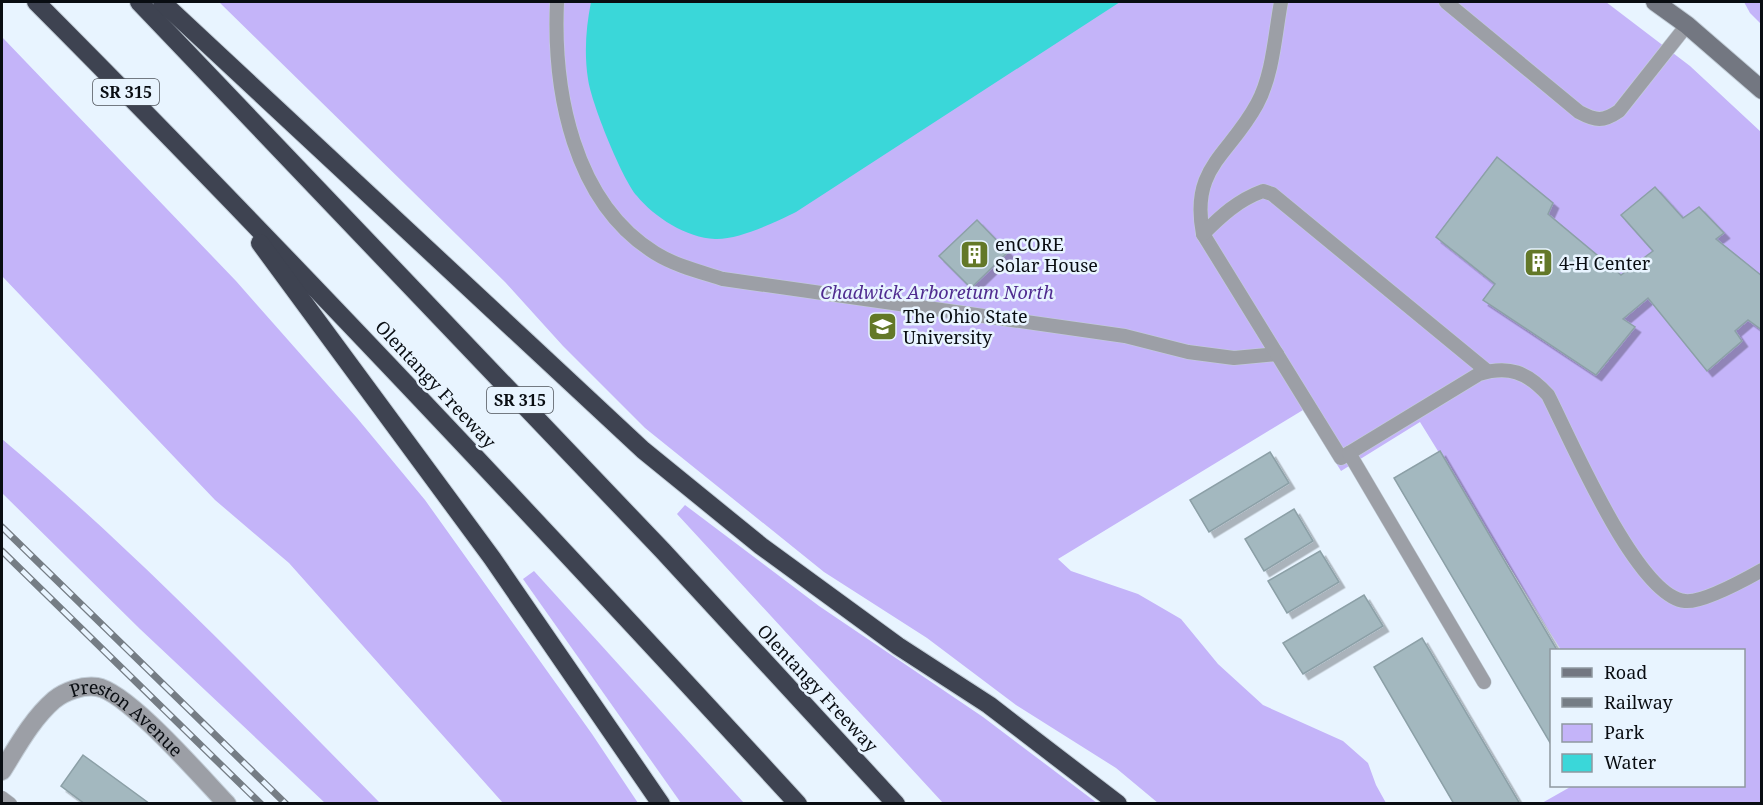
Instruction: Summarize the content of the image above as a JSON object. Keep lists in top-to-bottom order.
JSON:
{
  "streets": {
    "highway": ["SR 315", "Olentangy Freeway"],
    "street": ["Preston Avenue"]
  },
  "parks": ["Chadwick Arboretum North"],
  "places": {
    "building": ["enCORE Solar House", "4-H Center"],
    "school or university": ["The Ohio State University"]
  },
  "legend": [
    "Road",
    "Railway",
    "Park",
    "Water"
  ]
}
